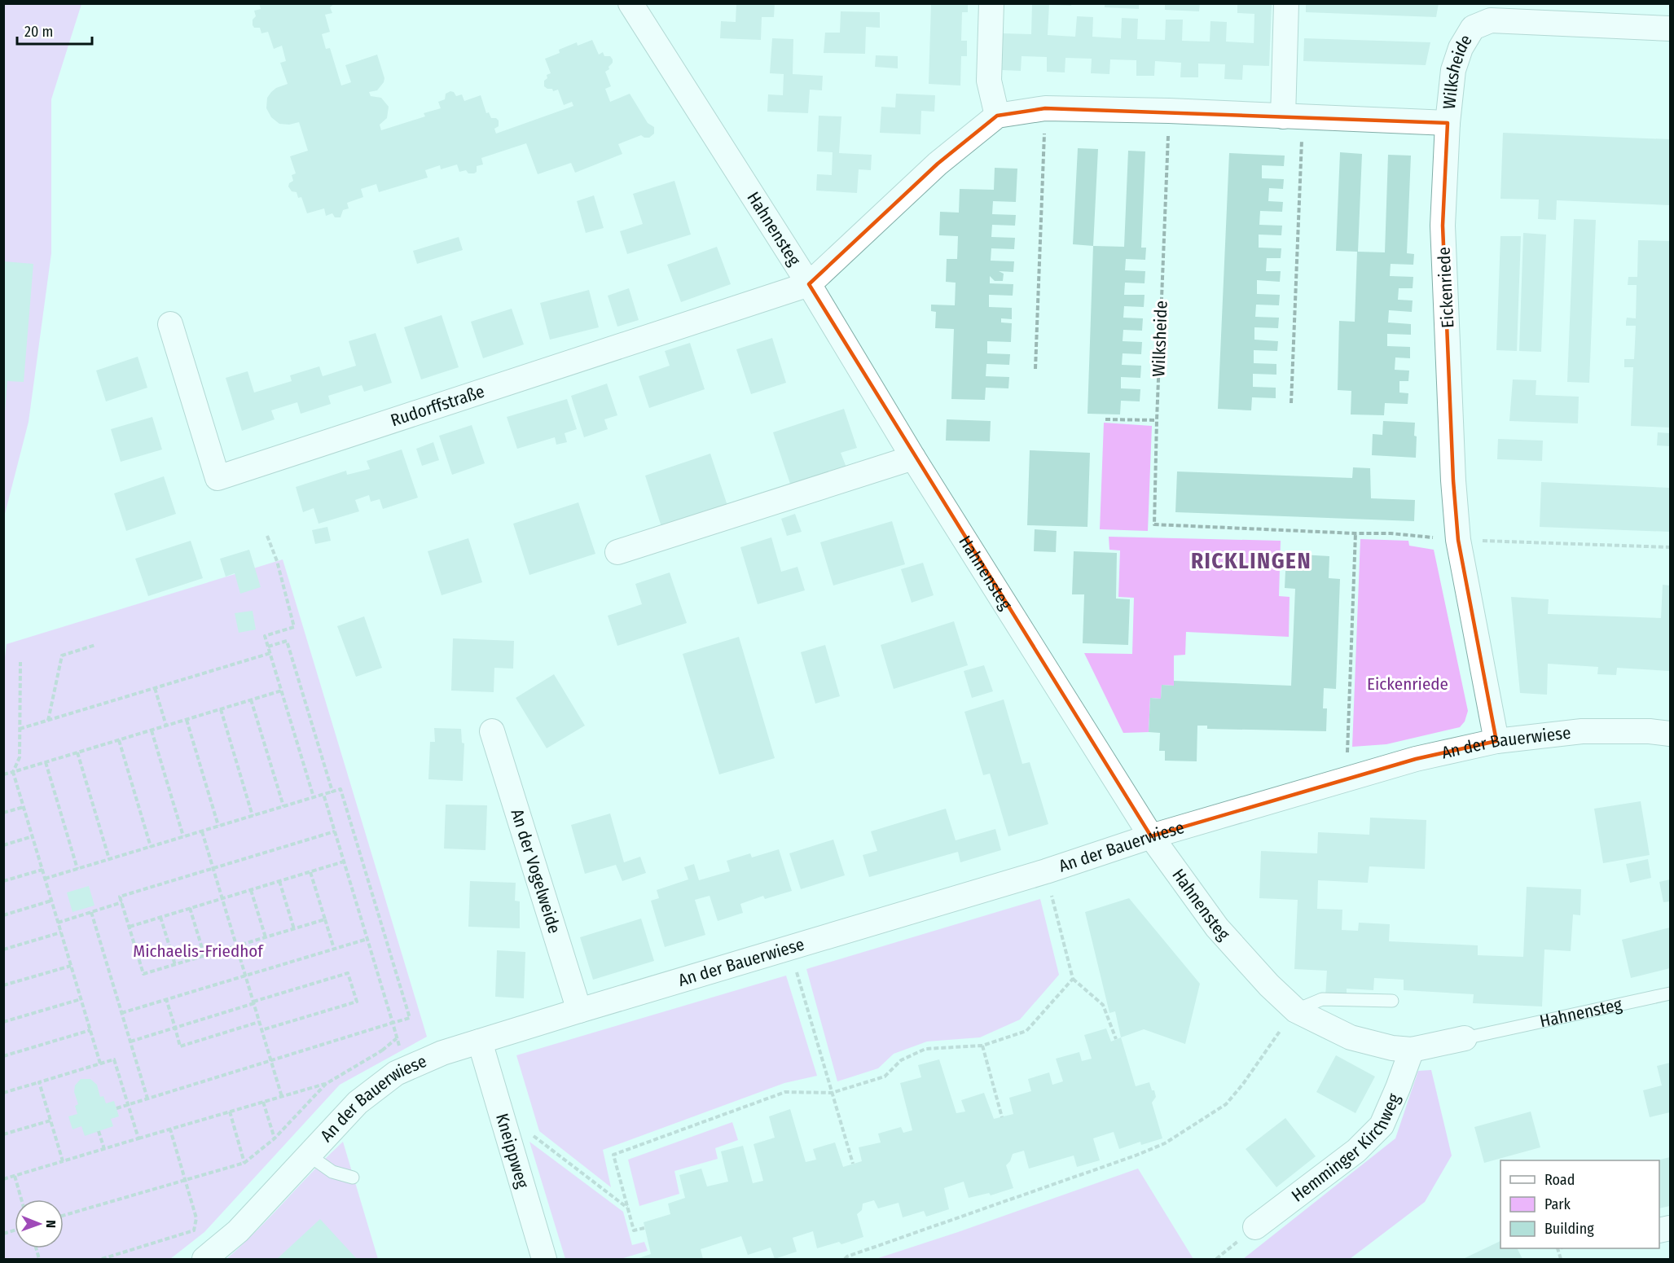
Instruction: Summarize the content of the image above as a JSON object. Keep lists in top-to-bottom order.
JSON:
{
  "streets": {
    "street": [
      "Wilksheide",
      "Hahnensteg",
      "Eickenriede",
      "Rudorffstraße",
      "An der Bauerwiese",
      "An der Vogelweide",
      "Hemminger Kirchweg",
      "Kneippweg"
    ]
  },
  "crossings": [
    ["Wilksheide", "Eickenriede"],
    ["Hahnensteg", "Rudorffstraße"],
    ["Hahnensteg", "An der Bauerwiese"],
    ["Hahnensteg", "Hemminger Kirchweg"],
    ["Eickenriede", "An der Bauerwiese"],
    ["An der Bauerwiese", "An der Vogelweide"],
    ["An der Bauerwiese", "Kneippweg"]
  ],
  "districts": ["RICKLINGEN"],
  "parks": ["Eickenriede", "Michaelis-Friedhof"],
  "legend": ["Road", "Park", "Building"],
  "scale_bar": "20 m",
  "north": "right"
}
